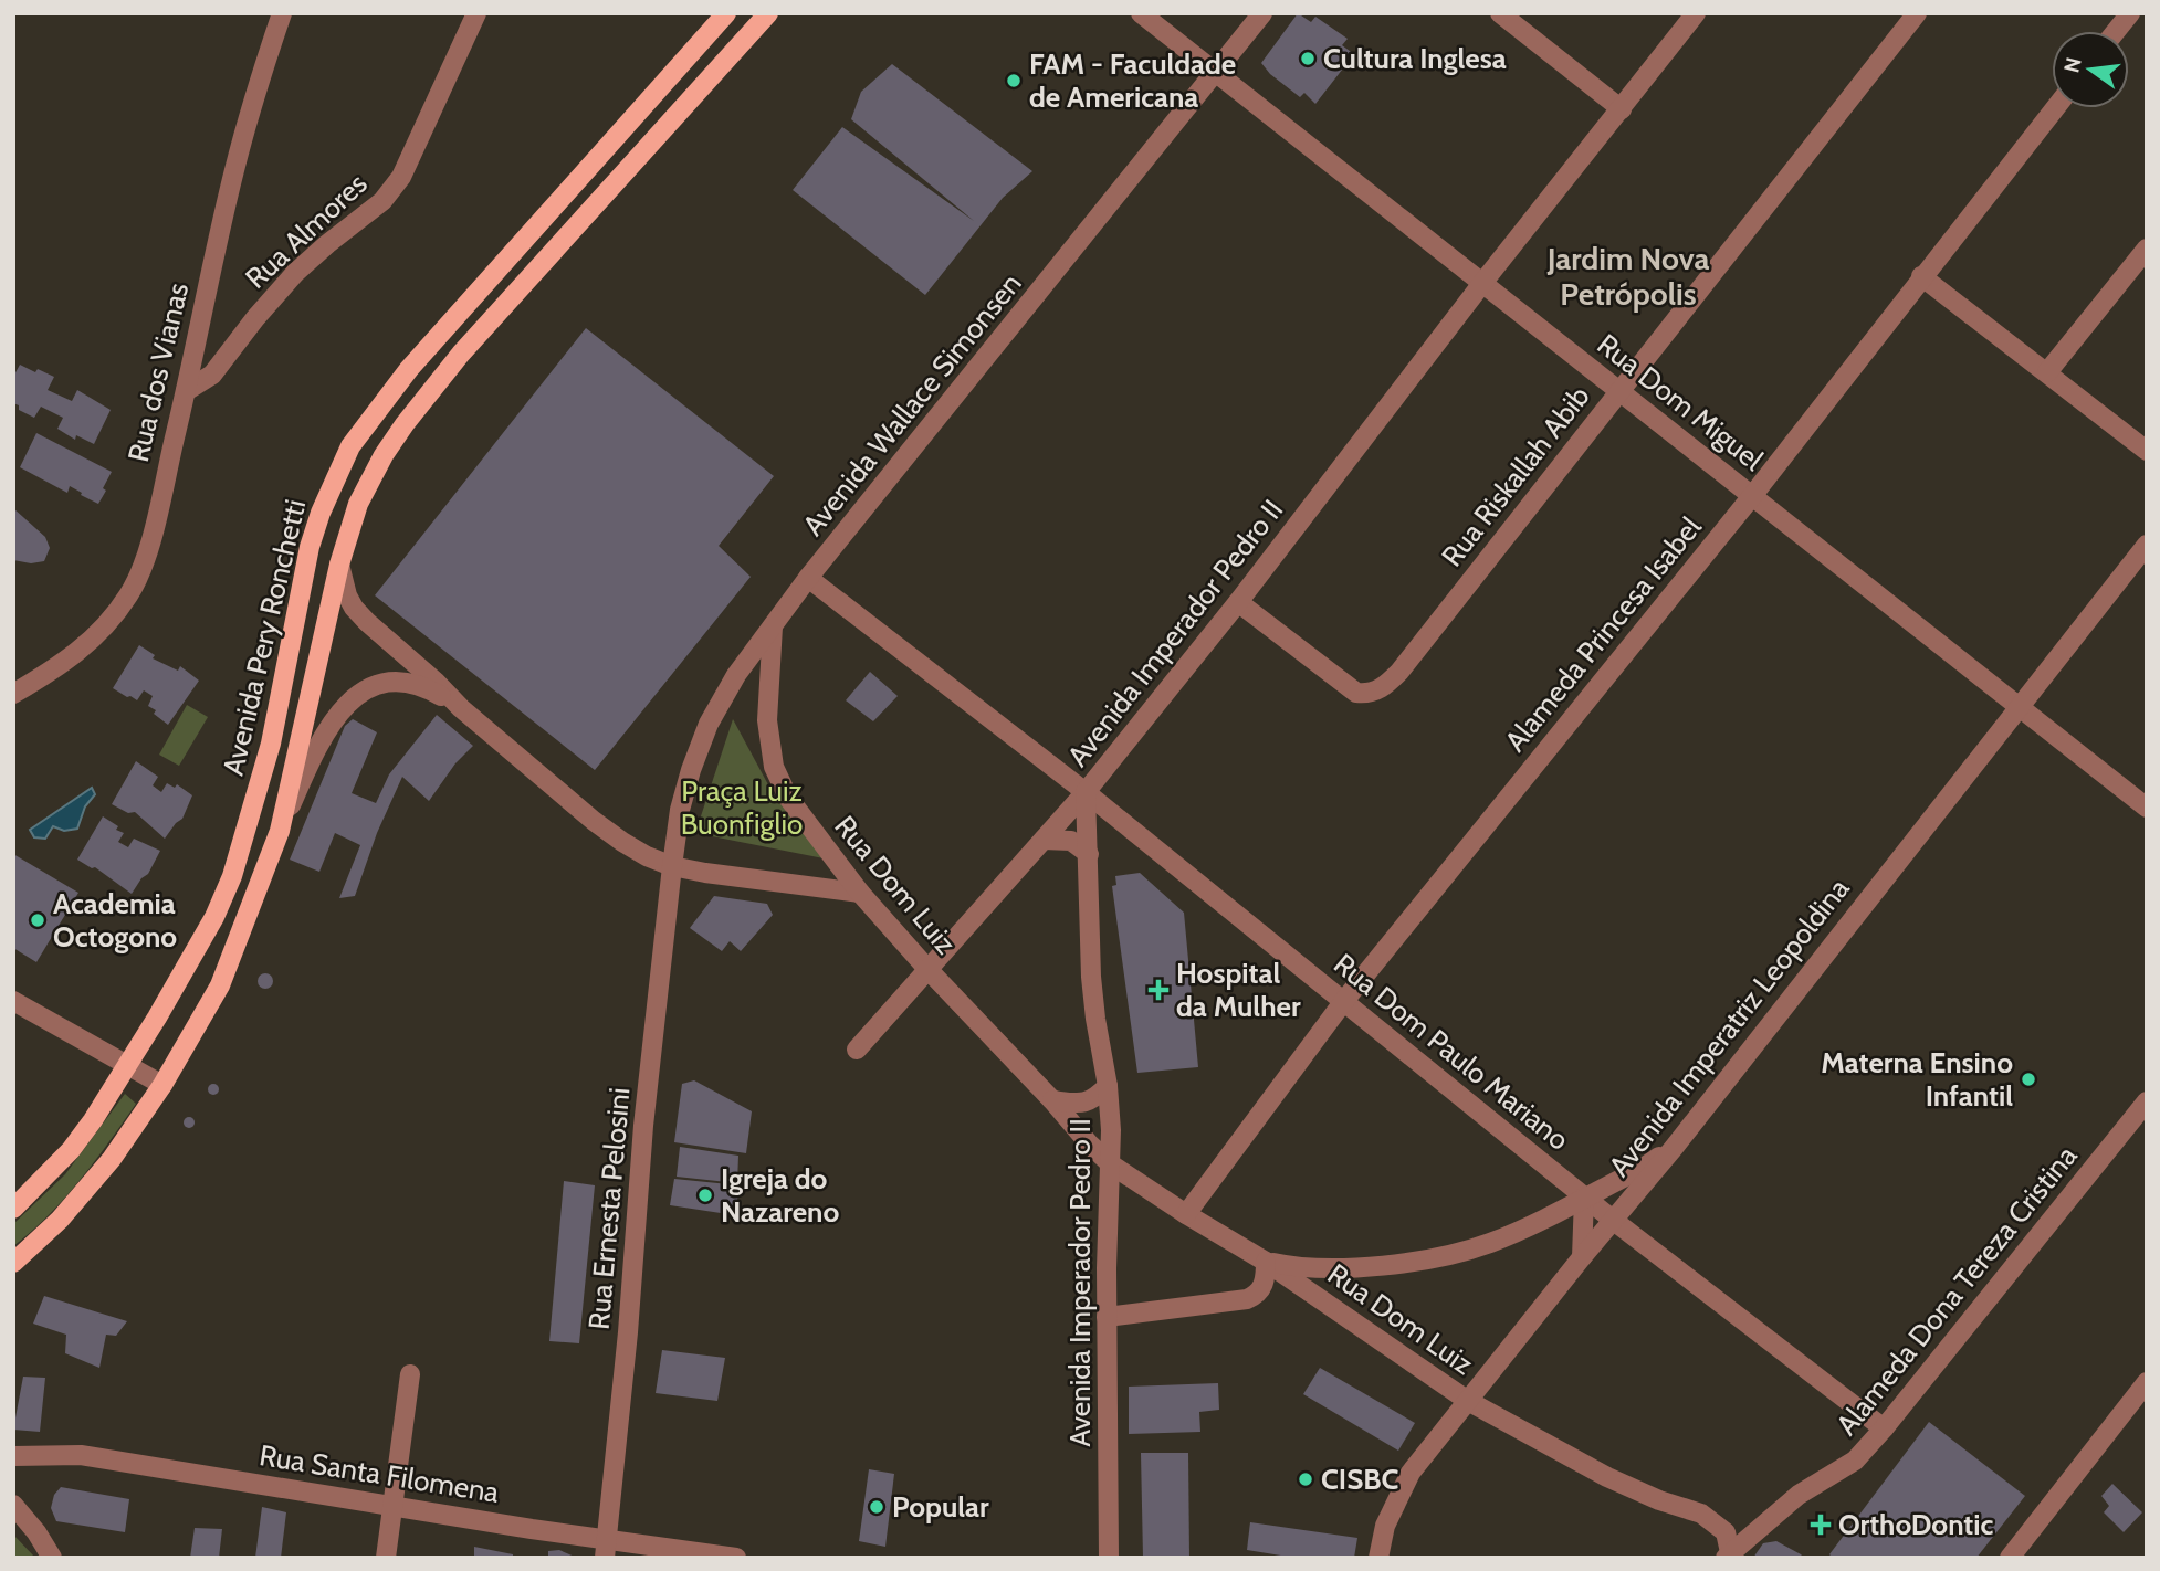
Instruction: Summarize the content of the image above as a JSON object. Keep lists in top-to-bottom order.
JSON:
{
  "streets": {
    "main road": ["Avenida Pery Ronchetti"],
    "street": [
      "Rua Almores",
      "Rua dos Vianas",
      "Rua Dom Miguel",
      "Avenida Wallace Simonsen",
      "Rua Riskallah Abib",
      "Avenida Imperador Pedro II",
      "Alameda Princesa Isabel",
      "Rua Dom Luiz",
      "Avenida Imperatriz Leopoldina",
      "Rua Dom Paulo Mariano",
      "Rua Ernesta Pelosini",
      "Alameda Dona Tereza Cristina",
      "Rua Santa Filomena"
    ]
  },
  "crossings": [
    ["Rua Almores", "Rua dos Vianas"],
    ["Rua Dom Miguel", "Avenida Wallace Simonsen"],
    ["Rua Dom Miguel", "Rua Riskallah Abib"],
    ["Rua Dom Miguel", "Avenida Imperador Pedro II"],
    ["Rua Dom Miguel", "Alameda Princesa Isabel"],
    ["Rua Dom Miguel", "Avenida Imperatriz Leopoldina"],
    ["Avenida Wallace Simonsen", "Rua Dom Luiz"],
    ["Avenida Wallace Simonsen", "Rua Dom Paulo Mariano"],
    ["Avenida Wallace Simonsen", "Rua Ernesta Pelosini"],
    ["Rua Riskallah Abib", "Avenida Imperador Pedro II"],
    ["Avenida Imperador Pedro II", "Rua Dom Luiz"],
    ["Avenida Imperador Pedro II", "Rua Dom Paulo Mariano"],
    ["Alameda Princesa Isabel", "Rua Dom Luiz"],
    ["Alameda Princesa Isabel", "Rua Dom Paulo Mariano"],
    ["Rua Dom Luiz", "Avenida Imperatriz Leopoldina"],
    ["Rua Dom Luiz", "Alameda Dona Tereza Cristina"],
    ["Avenida Imperatriz Leopoldina", "Rua Dom Paulo Mariano"],
    ["Rua Dom Paulo Mariano", "Alameda Dona Tereza Cristina"],
    ["Rua Ernesta Pelosini", "Rua Santa Filomena"]
  ],
  "districts": ["Jardim Nova Petrópolis"],
  "parks": ["Praça Luiz Buonfiglio"],
  "places": {
    "other": [
      "Cultura Inglesa",
      "FAM - Faculdade de Americana",
      "Academia Octogono",
      "Materna Ensino Infantil",
      "Igreja do Nazareno",
      "CISBC",
      "Popular"
    ],
    "health": ["Hospital da Mulher", "OrthoDontic"]
  },
  "north": "left"
}
